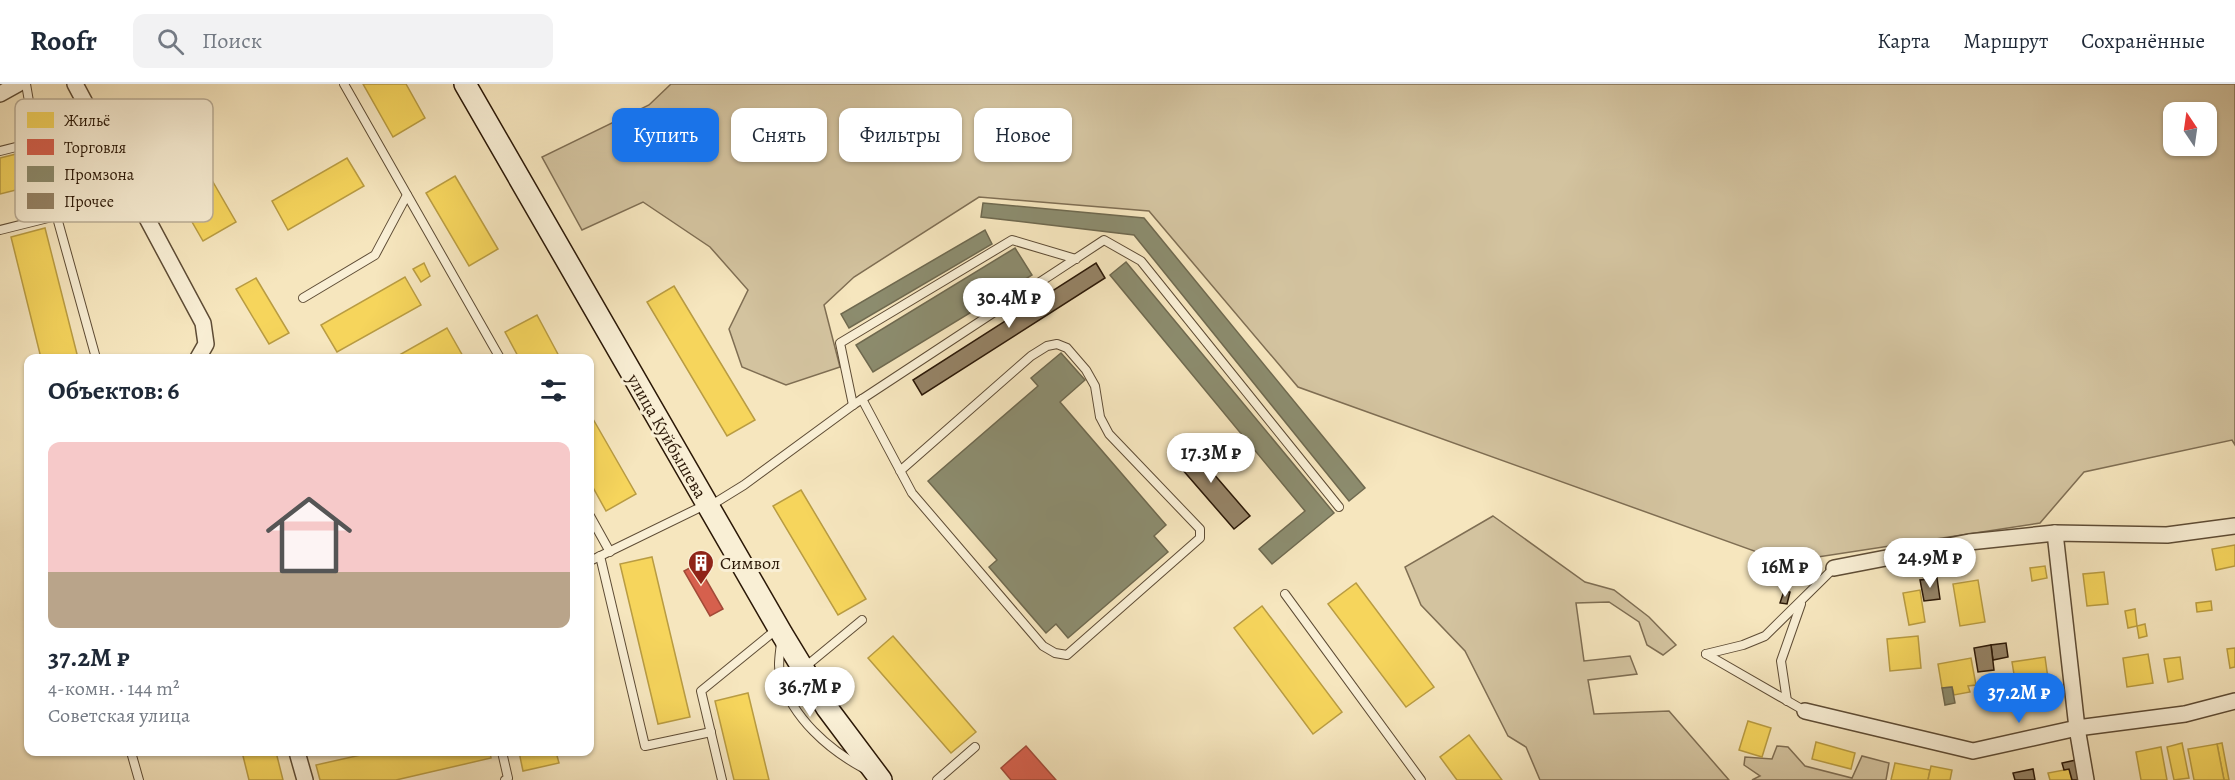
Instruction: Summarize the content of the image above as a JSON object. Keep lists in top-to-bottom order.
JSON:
{
  "streets": {
    "street": ["улица Куйбышева"]
  },
  "places": {
    "building": ["Символ"]
  },
  "legend": [
    "Жильё",
    "Торговля",
    "Промзона",
    "Прочее"
  ],
  "north": "top",
  "page": {
    "header": "Roofr",
    "search": "Поиск",
    "nav": ["Карта", "Маршрут", "Сохранённые"],
    "chip": [
      "Купить",
      "Снять",
      "Фильтры",
      "Новое"
    ],
    "price": [
      "30.4M ₽",
      "17.3M ₽",
      "24.9M ₽",
      "16M ₽",
      "36.7M ₽",
      "37.2M ₽"
    ],
    "heading": "Объектов: 6",
    "list": [
      {
        "name": "37.2M ₽",
        "note": "4-комн. · 144 m² · Советская улица"
      }
    ]
  }
}
